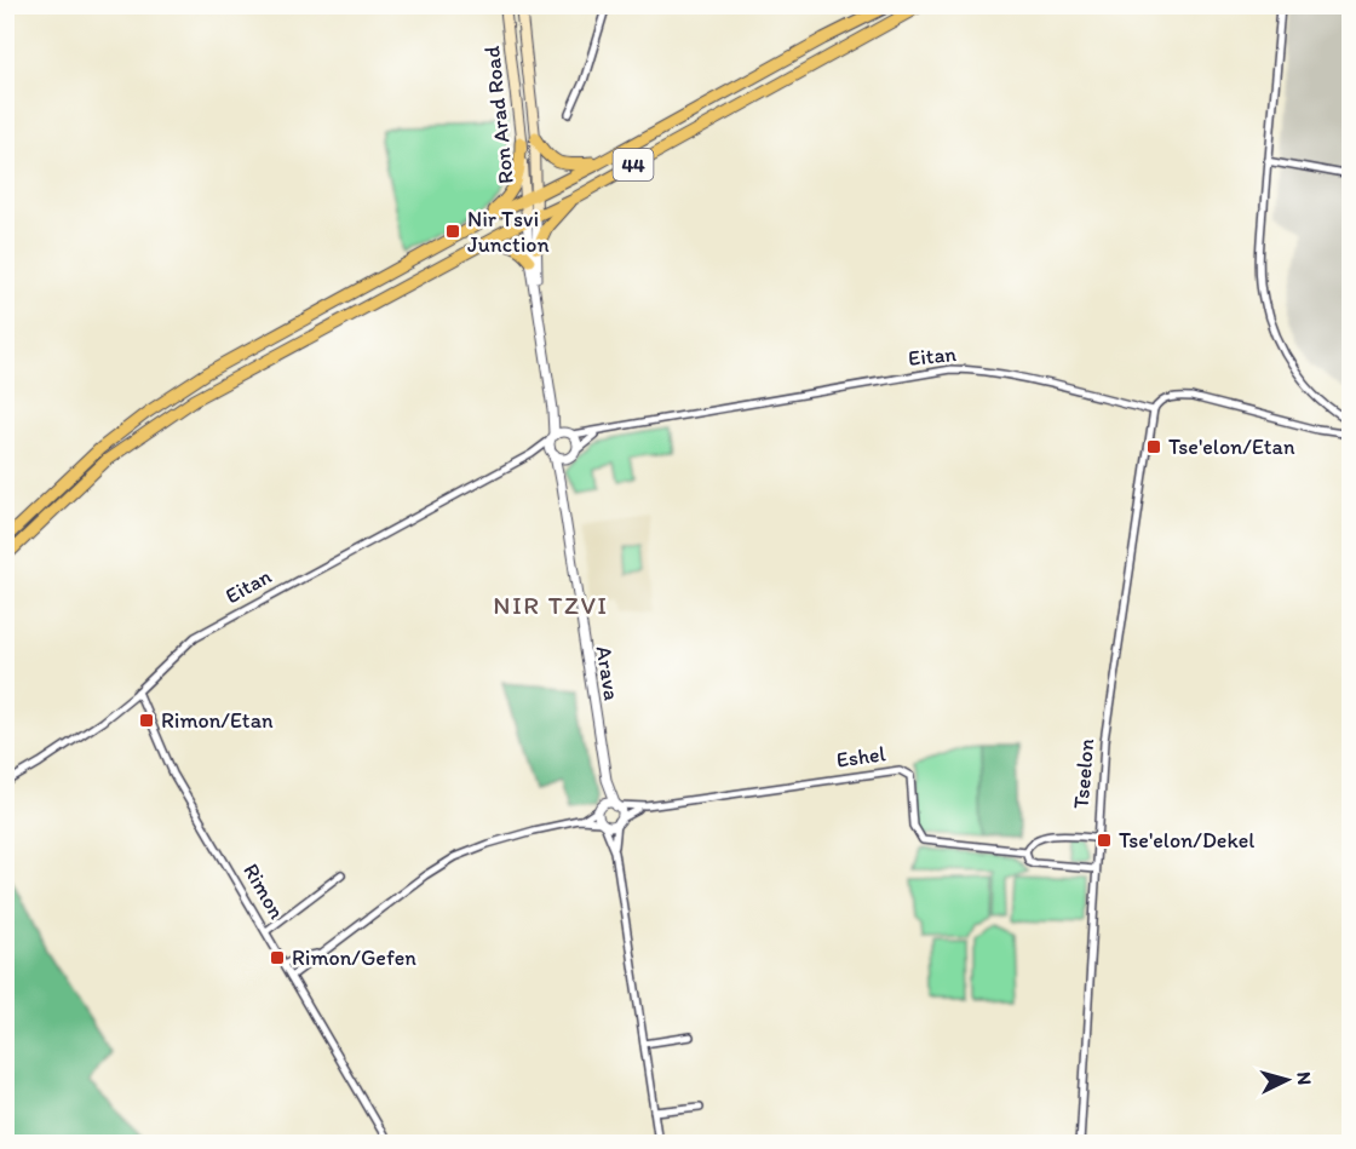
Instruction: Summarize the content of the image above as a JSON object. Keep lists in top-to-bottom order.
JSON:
{
  "streets": {
    "highway": ["44"],
    "main road": ["Ron Arad Road"],
    "street": [
      "Eitan",
      "Arava",
      "Eshel",
      "Tseelon",
      "Rimon"
    ]
  },
  "crossings": [
    ["Ron Arad Road", "44"],
    ["Eitan", "Arava"],
    ["Eitan", "Tseelon"],
    ["Eitan", "Rimon"],
    ["Arava", "Eshel"],
    ["Eshel", "Tseelon"]
  ],
  "districts": ["NIR TZVI"],
  "places": {
    "transit": [
      "Nir Tsvi Junction",
      "Tse'elon/Etan",
      "Rimon/Etan",
      "Tse'elon/Dekel",
      "Rimon/Gefen"
    ]
  },
  "north": "right"
}
